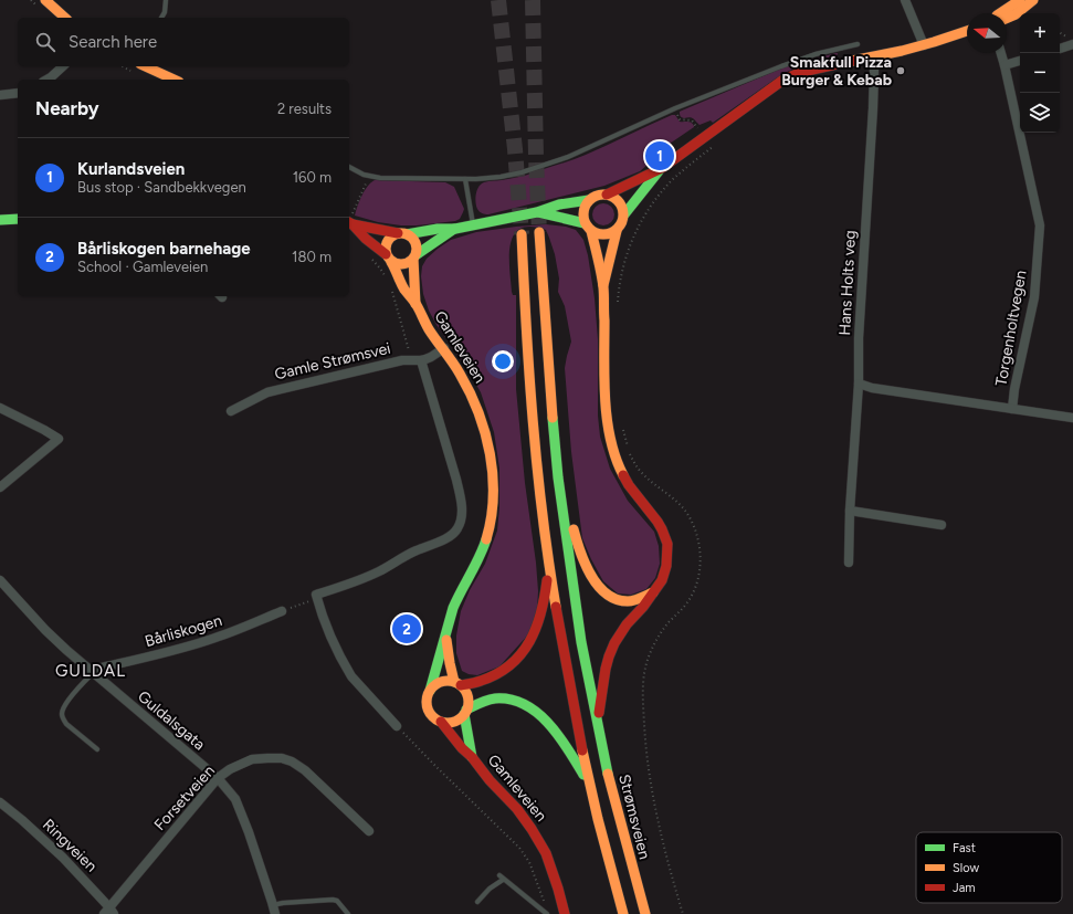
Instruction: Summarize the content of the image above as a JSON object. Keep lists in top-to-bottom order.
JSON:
{
  "streets": {
    "main road": ["Gamleveien", "Strømsveien"],
    "street": [
      "Hans Holts veg",
      "Torgenholtvegen",
      "Gamle Strømsvei",
      "Bårliskogen",
      "Guldalsgata",
      "Forsetveien",
      "Ringveien"
    ]
  },
  "crossings": [
    ["Gamleveien", "Gamle Strømsvei"],
    ["Bårliskogen", "Guldalsgata"],
    ["Guldalsgata", "Forsetveien"],
    ["Forsetveien", "Ringveien"]
  ],
  "districts": ["GULDAL"],
  "places": ["Smakfull Pizza Burger & Kebab"],
  "legend": ["Fast", "Slow", "Jam"],
  "north": "left",
  "page": {
    "map_buttons": ["+", "−"],
    "search": "Search here",
    "heading": ["Nearby", "2 results"],
    "list": [
      {
        "mark": "1",
        "name": "Kurlandsveien",
        "note": "Bus stop · Sandbekkvegen",
        "value": "160 m"
      },
      {
        "mark": "2",
        "name": "Bårliskogen barnehage",
        "note": "School · Gamleveien",
        "value": "180 m"
      }
    ],
    "pins": ["1", "2"]
  }
}
